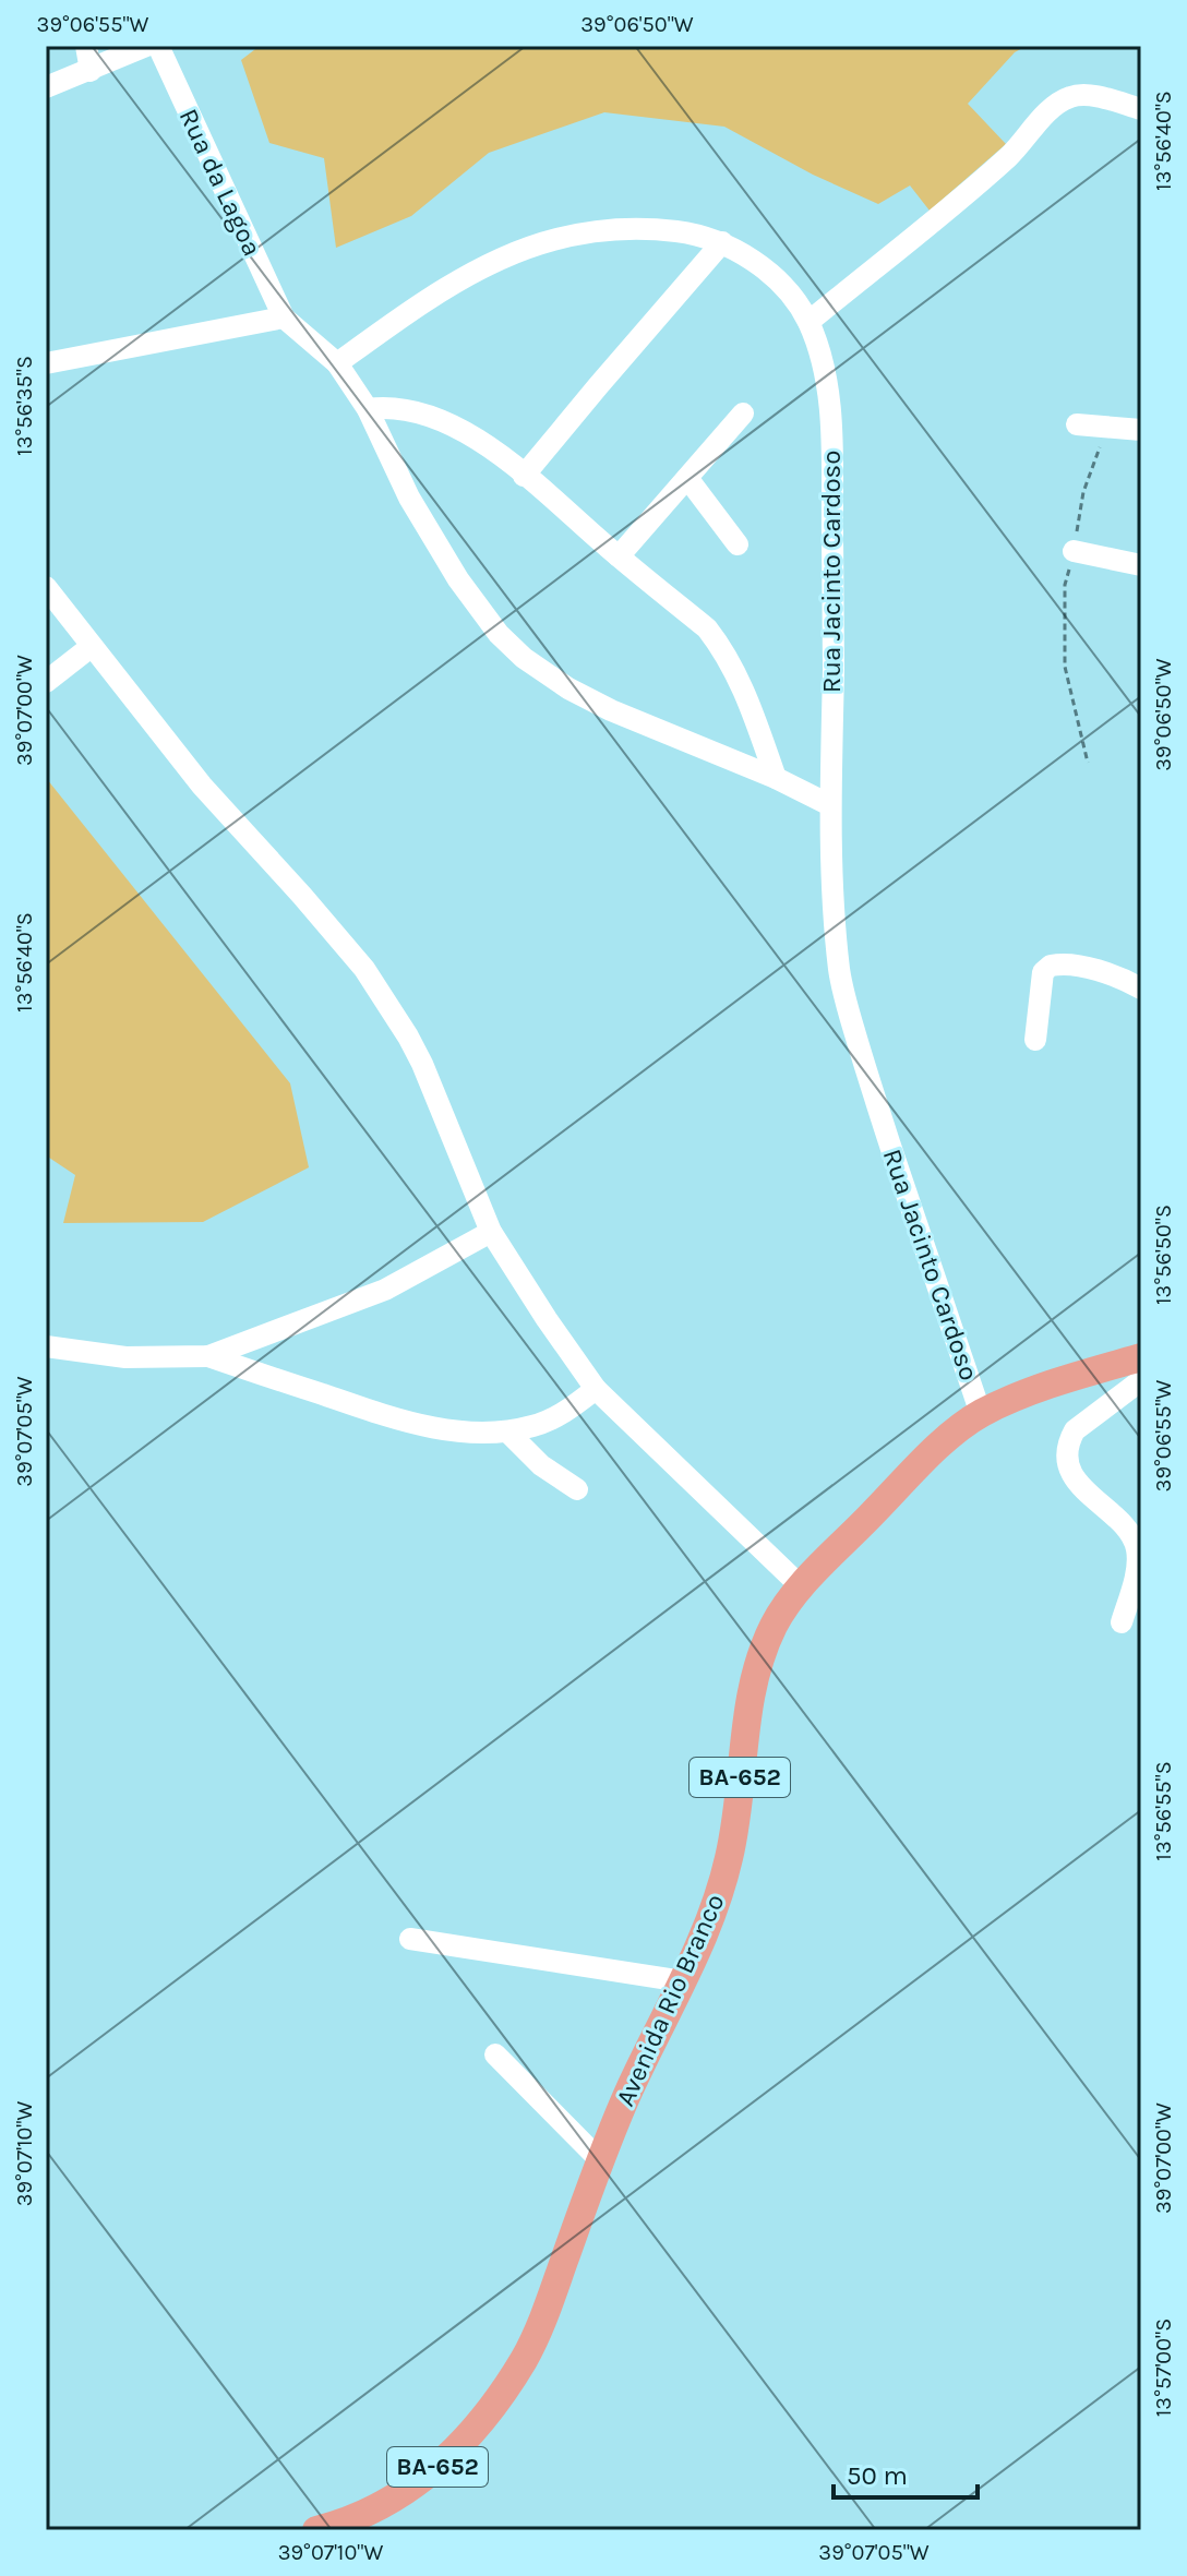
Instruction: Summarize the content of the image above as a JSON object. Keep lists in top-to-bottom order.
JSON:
{
  "streets": {
    "main road": ["BA-652", "Avenida Rio Branco"],
    "street": ["Rua da Lagoa", "Rua Jacinto Cardoso"]
  },
  "crossings": [
    ["Rua Jacinto Cardoso", "Avenida Rio Branco"]
  ],
  "scale_bar": "50 m",
  "coordinates": [
    "39°06'55\"W",
    "39°06'50\"W",
    "13°56'40\"S",
    "13°56'35\"S",
    "39°07'00\"W",
    "13°56'50\"S",
    "39°07'05\"W",
    "13°56'55\"S",
    "39°07'10\"W",
    "13°57'00\"S"
  ]
}
